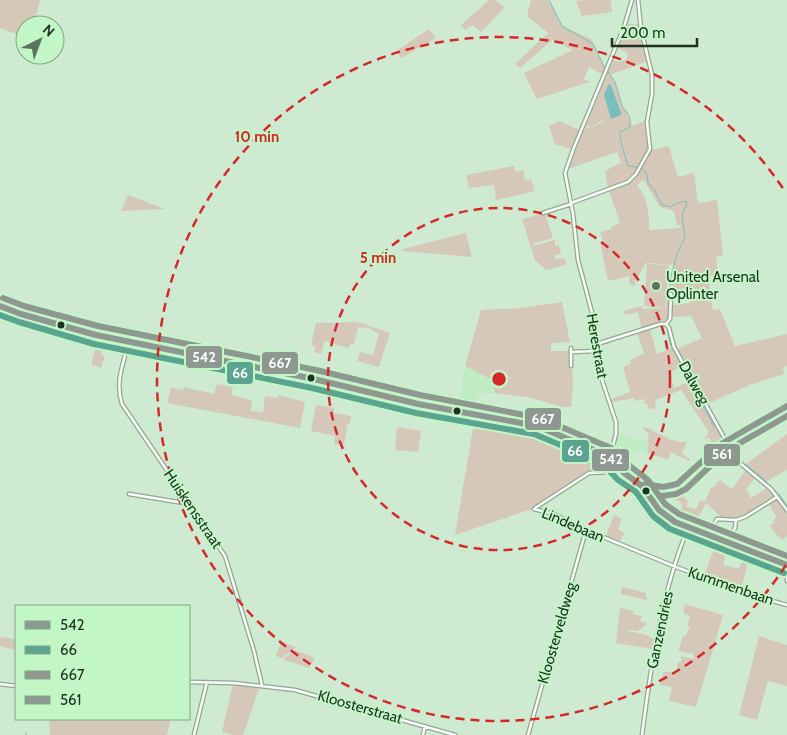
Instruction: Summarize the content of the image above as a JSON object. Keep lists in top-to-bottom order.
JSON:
{
  "streets": {
    "street": [
      "Herestraat",
      "Dalweg",
      "Huiskensstraat",
      "Lindebaan",
      "Kummenbaan",
      "Ganzendries",
      "Kloosterveldweg",
      "Kloosterstraat"
    ]
  },
  "crossings": [
    ["Huiskensstraat", "Kloosterstraat"],
    ["Lindebaan", "Kummenbaan"],
    ["Lindebaan", "Ganzendries"],
    ["Lindebaan", "Kloosterveldweg"],
    ["Kummenbaan", "Ganzendries"]
  ],
  "places": ["United Arsenal Oplinter"],
  "lines": [
    "transit line 667",
    "transit line 542",
    "transit line 66",
    "transit line 561"
  ],
  "legend": [
    "542",
    "66",
    "667",
    "561"
  ],
  "scale_bar": "200 m",
  "north": "top right",
  "rings": ["10 min", "5 min"]
}
